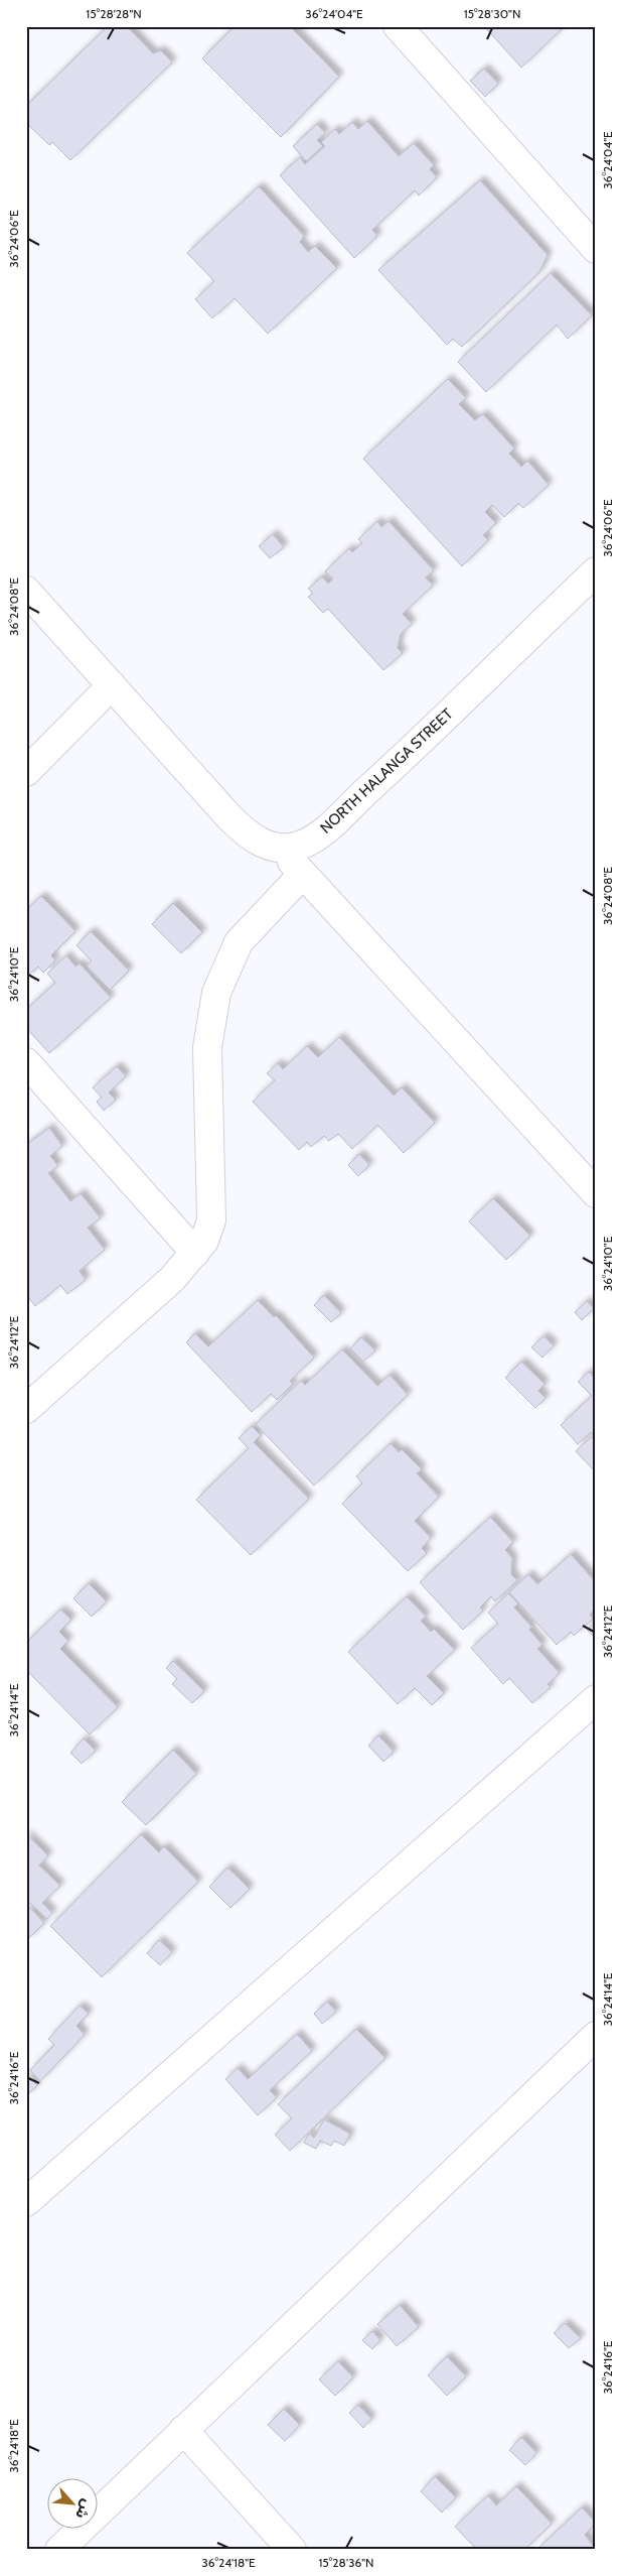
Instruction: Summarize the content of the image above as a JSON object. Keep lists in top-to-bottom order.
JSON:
{
  "streets": {
    "street": ["NORTH HALANGA STREET"]
  },
  "north": "bottom right",
  "coordinates": [
    "15°28'28\"N",
    "36°24'04\"E",
    "15°28'30\"N",
    "36°24'06\"E",
    "36°24'08\"E",
    "36°24'10\"E",
    "36°24'12\"E",
    "36°24'14\"E",
    "36°24'16\"E",
    "36°24'18\"E",
    "15°28'36\"N"
  ]
}
